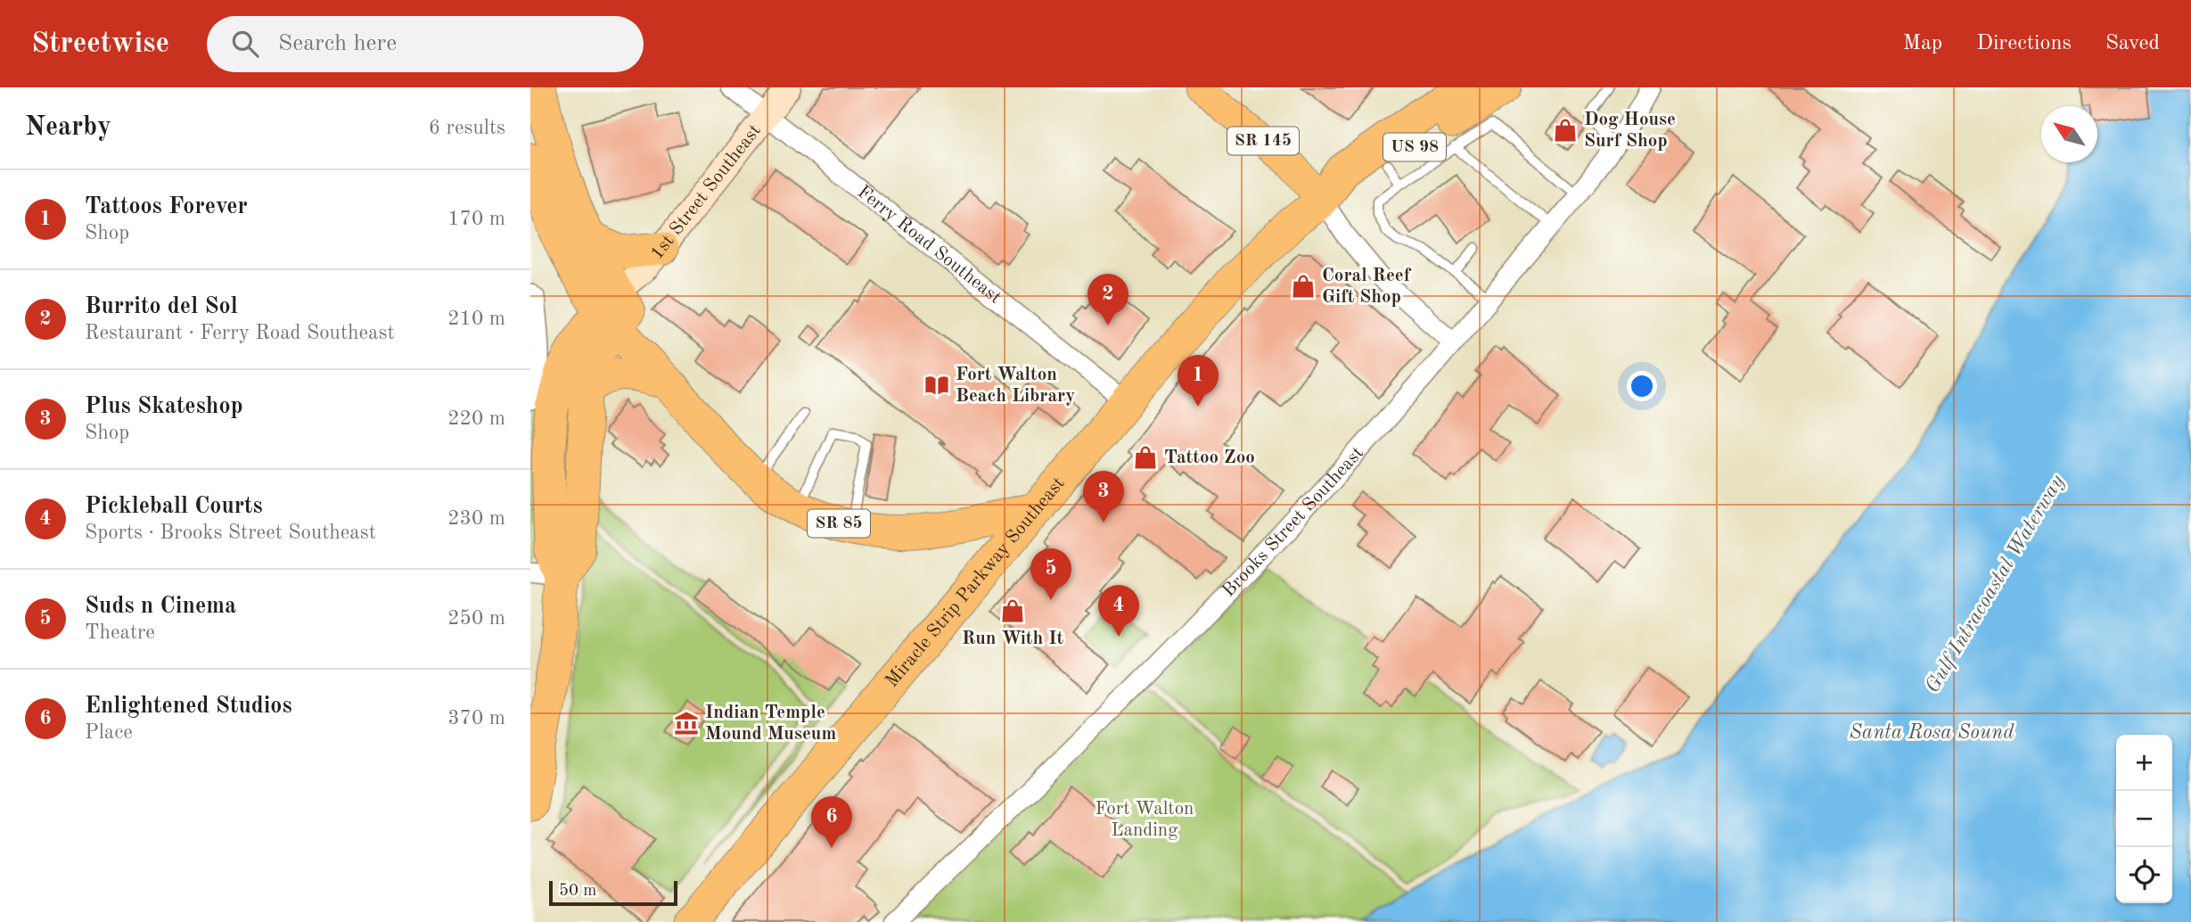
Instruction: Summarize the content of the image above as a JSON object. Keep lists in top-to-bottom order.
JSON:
{
  "streets": {
    "highway": ["US 98", "SR 85", "Miracle Strip Parkway Southeast"],
    "main road": ["SR 145"],
    "street": ["1st Street Southeast", "Ferry Road Southeast", "Brooks Street Southeast"]
  },
  "crossings": [
    ["SR 145", "US 98"],
    ["SR 145", "Miracle Strip Parkway Southeast"],
    ["US 98", "Miracle Strip Parkway Southeast"],
    ["1st Street Southeast", "Ferry Road Southeast"],
    ["1st Street Southeast", "SR 85"],
    ["Ferry Road Southeast", "Miracle Strip Parkway Southeast"],
    ["SR 85", "Miracle Strip Parkway Southeast"]
  ],
  "water": ["Gulf Intracoastal Waterway", "Santa Rosa Sound"],
  "parks": ["Fort Walton Landing"],
  "places": {
    "shop": [
      "Dog House Surf Shop",
      "Coral Reef Gift Shop",
      "Tattoo Zoo",
      "Run With It"
    ],
    "library": ["Fort Walton Beach Library"],
    "museum": ["Indian Temple Mound Museum"]
  },
  "scale_bar": "50 m",
  "north": "top left",
  "page": {
    "header": "Streetwise",
    "search": "Search here",
    "nav": ["Map", "Directions", "Saved"],
    "heading": ["Nearby", "6 results"],
    "list": [
      {
        "mark": "1",
        "name": "Tattoos Forever",
        "note": "Shop",
        "value": "170 m"
      },
      {
        "mark": "2",
        "name": "Burrito del Sol",
        "note": "Restaurant · Ferry Road Southeast",
        "value": "210 m"
      },
      {
        "mark": "3",
        "name": "Plus Skateshop",
        "note": "Shop",
        "value": "220 m"
      },
      {
        "mark": "4",
        "name": "Pickleball Courts",
        "note": "Sports · Brooks Street Southeast",
        "value": "230 m"
      },
      {
        "mark": "5",
        "name": "Suds n Cinema",
        "note": "Theatre",
        "value": "250 m"
      },
      {
        "mark": "6",
        "name": "Enlightened Studios",
        "note": "Place",
        "value": "370 m"
      }
    ],
    "pins": [
      "2",
      "1",
      "3",
      "5",
      "4",
      "6"
    ],
    "map_buttons": ["+", "−"],
    "scale": "50 m"
  }
}
